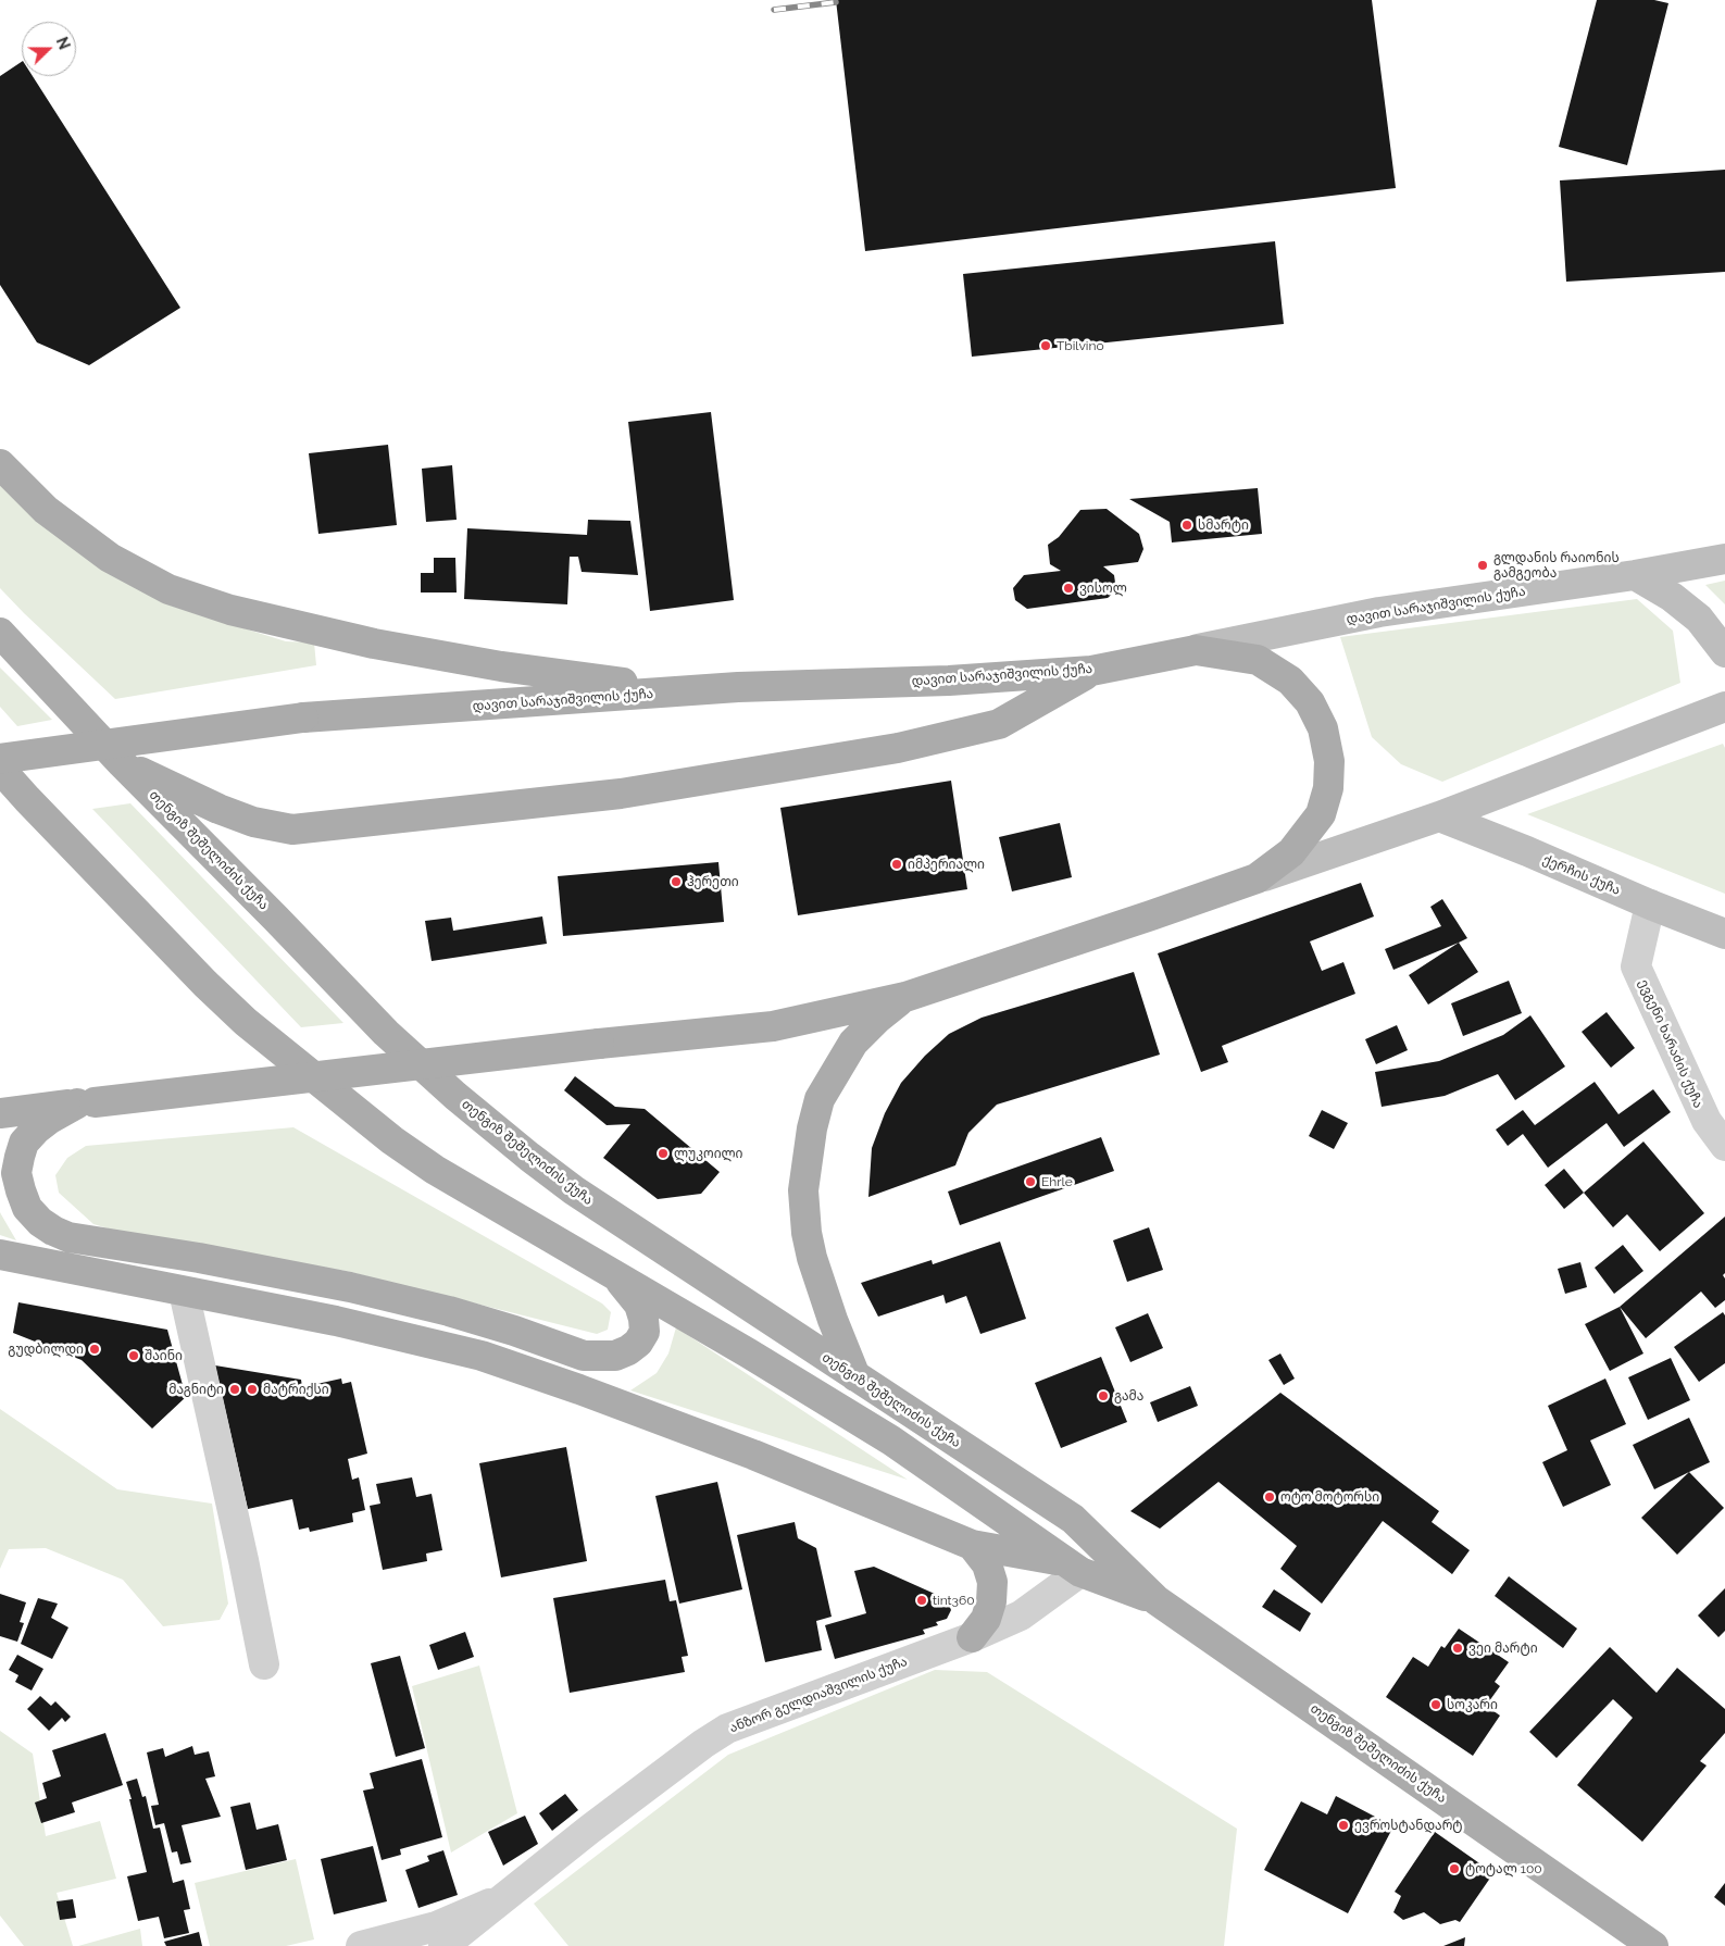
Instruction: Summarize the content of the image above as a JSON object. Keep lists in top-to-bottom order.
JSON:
{
  "streets": {
    "main road": ["დავით სარაჯიშვილის ქუჩა", "თენგიზ შეშელიძის ქუჩა", "ქერჩის ქუჩა"],
    "street": ["ევგენი ხარაძის ქუჩა", "ანზორ გელდიაშვილის ქუჩა"]
  },
  "crossings": [
    ["თენგიზ შეშელიძის ქუჩა", "ანზორ გელდიაშვილის ქუჩა"],
    ["ქერჩის ქუჩა", "ევგენი ხარაძის ქუჩა"]
  ],
  "places": [
    "Tbilvino",
    "სმარტი",
    "გლდანის რაიონის გამგეობა",
    "ვისოლ",
    "იმპერიალი",
    "ჰერეთი",
    "ლუკოილი",
    "Ehrle",
    "გუდბილდი",
    "შაინი",
    "მაგნიტი",
    "მატრიქსი",
    "გამა",
    "ოტო მოტორსი",
    "tint360",
    "ვეი მარტი",
    "სოკარი",
    "ევროსტანდარტ",
    "ტოტალ 100"
  ],
  "north": "right"
}
